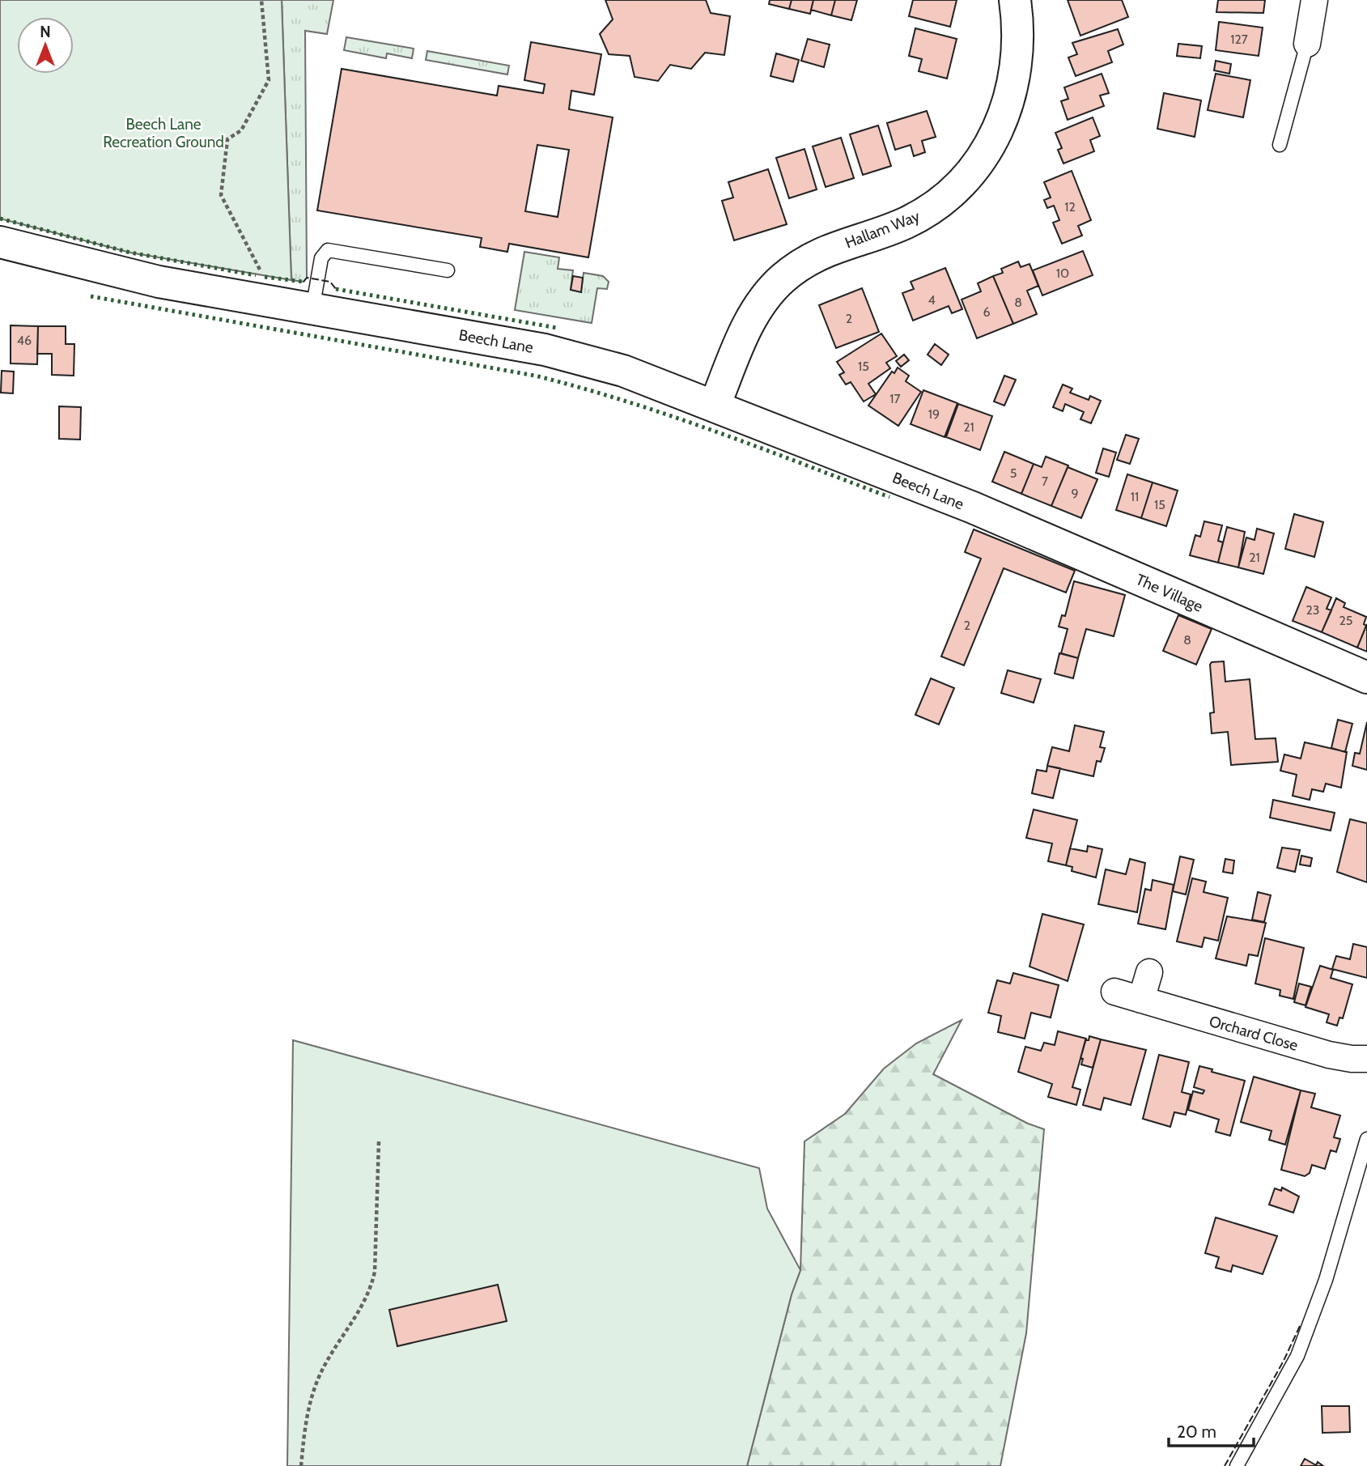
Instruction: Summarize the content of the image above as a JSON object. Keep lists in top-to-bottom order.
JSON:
{
  "streets": {
    "street": [
      "Hallam Way",
      "Beech Lane",
      "The Village",
      "Orchard Close"
    ]
  },
  "crossings": [
    ["Hallam Way", "Beech Lane"],
    ["Beech Lane", "The Village"]
  ],
  "parks": ["Beech Lane Recreation Ground"],
  "house_numbers": [
    "127",
    "12",
    "10",
    "4",
    "8",
    "6",
    "2",
    "46",
    "15",
    "17",
    "19",
    "21",
    "5",
    "7",
    "9",
    "11",
    "15",
    "21",
    "23",
    "25",
    "2",
    "8"
  ],
  "scale_bar": "20 m",
  "north": "top"
}
